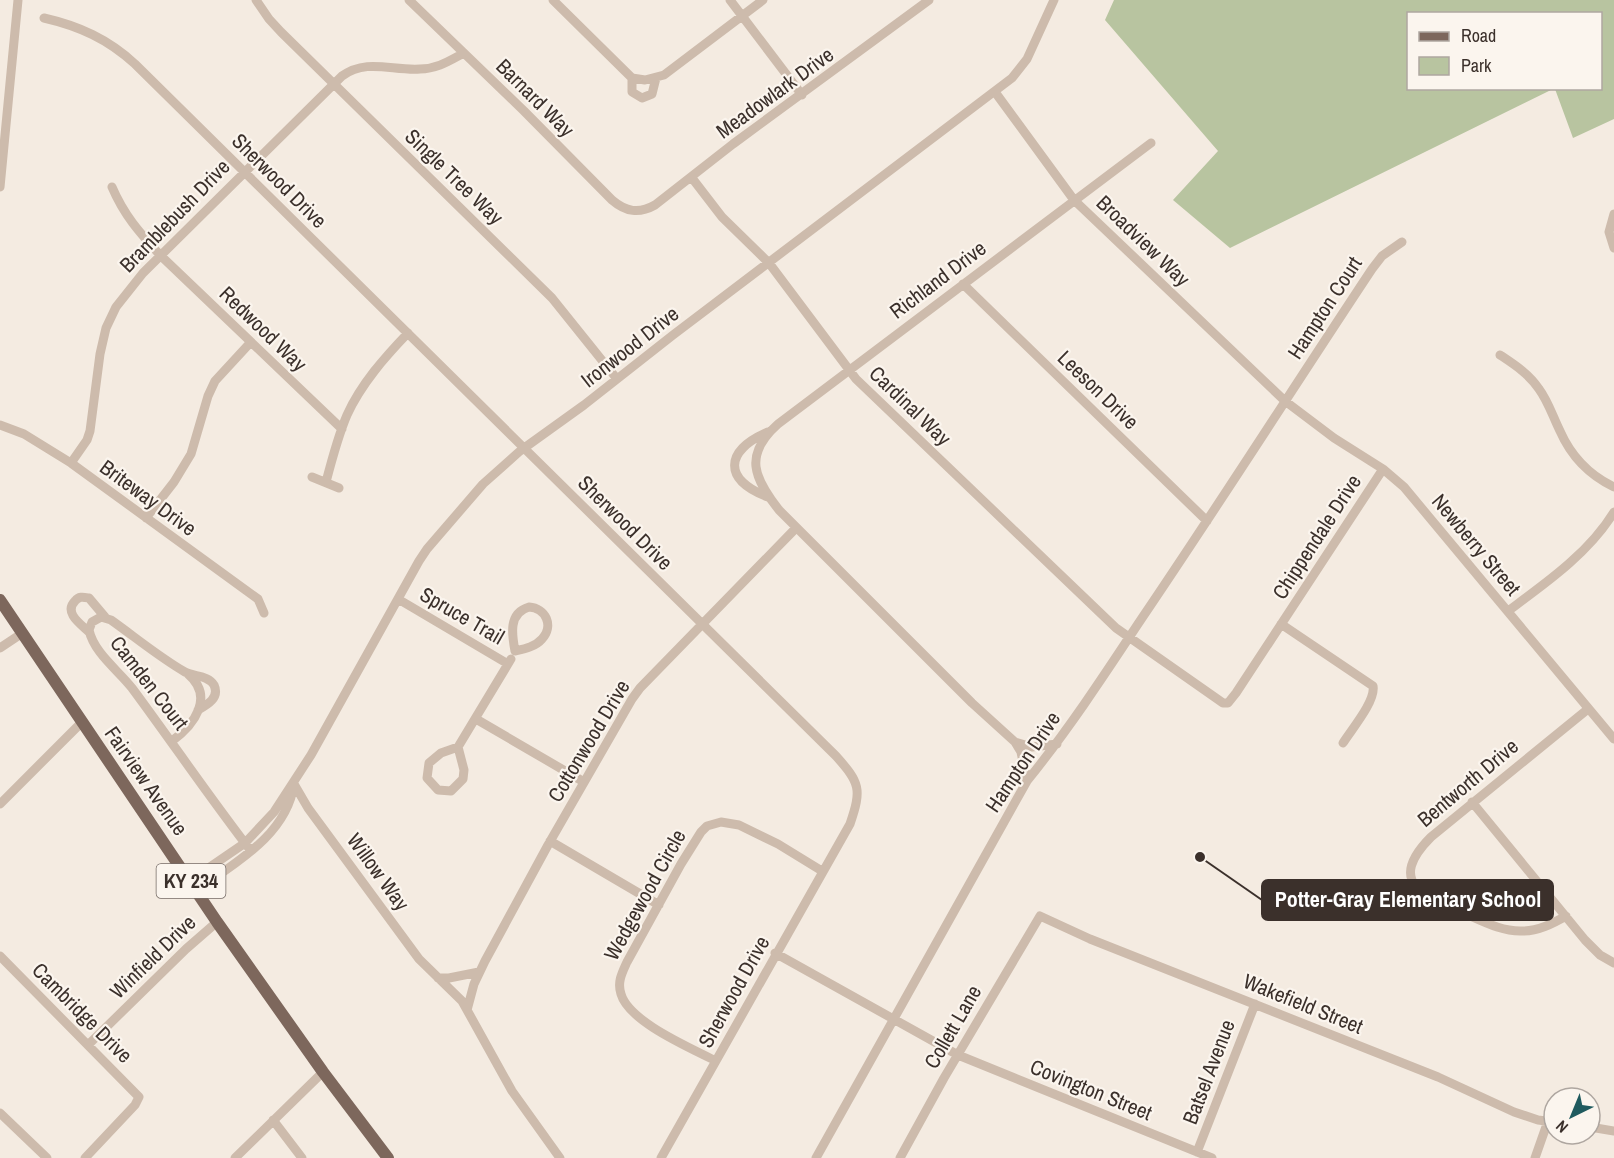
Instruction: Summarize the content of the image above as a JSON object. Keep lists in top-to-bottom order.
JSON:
{
  "streets": {
    "main road": ["Fairview Avenue", "KY 234"],
    "street": [
      "Meadowlark Drive",
      "Barnard Way",
      "Single Tree Way",
      "Sherwood Drive",
      "Bramblebush Drive",
      "Broadview Way",
      "Richland Drive",
      "Hampton Court",
      "Redwood Way",
      "Ironwood Drive",
      "Leeson Drive",
      "Cardinal Way",
      "Briteway Drive",
      "Chippendale Drive",
      "Newberry Street",
      "Spruce Trail",
      "Camden Court",
      "Cottonwood Drive",
      "Hampton Drive",
      "Bentworth Drive",
      "Willow Way",
      "Wedgewood Circle",
      "Winfield Drive",
      "Wakefield Street",
      "Cambridge Drive",
      "Collett Lane",
      "Batsel Avenue",
      "Covington Street"
    ]
  },
  "crossings": [
    ["Meadowlark Drive", "Barnard Way"],
    ["Meadowlark Drive", "Cardinal Way"],
    ["Barnard Way", "Bramblebush Drive"],
    ["Single Tree Way", "Bramblebush Drive"],
    ["Single Tree Way", "Ironwood Drive"],
    ["Sherwood Drive", "Bramblebush Drive"],
    ["Sherwood Drive", "Ironwood Drive"],
    ["Sherwood Drive", "Cottonwood Drive"],
    ["Sherwood Drive", "Wedgewood Circle"],
    ["Sherwood Drive", "Covington Street"],
    ["Bramblebush Drive", "Redwood Way"],
    ["Bramblebush Drive", "Briteway Drive"],
    ["Broadview Way", "Richland Drive"],
    ["Broadview Way", "Hampton Court"],
    ["Broadview Way", "Ironwood Drive"],
    ["Broadview Way", "Newberry Street"],
    ["Broadview Way", "Hampton Drive"],
    ["Richland Drive", "Leeson Drive"],
    ["Richland Drive", "Cardinal Way"],
    ["Hampton Court", "Newberry Street"],
    ["Hampton Court", "Hampton Drive"],
    ["Ironwood Drive", "Cardinal Way"],
    ["Ironwood Drive", "Spruce Trail"],
    ["Ironwood Drive", "Camden Court"],
    ["Ironwood Drive", "Fairview Avenue"],
    ["Ironwood Drive", "Willow Way"],
    ["Leeson Drive", "Hampton Drive"],
    ["Cardinal Way", "Chippendale Drive"],
    ["Cardinal Way", "Hampton Drive"],
    ["Chippendale Drive", "Newberry Street"],
    ["Newberry Street", "Hampton Drive"],
    ["Newberry Street", "Bentworth Drive"],
    ["Cottonwood Drive", "Willow Way"],
    ["Hampton Drive", "Covington Street"],
    ["Fairview Avenue", "Winfield Drive"],
    ["Winfield Drive", "Cambridge Drive"],
    ["Wakefield Street", "Collett Lane"],
    ["Wakefield Street", "Batsel Avenue"],
    ["Collett Lane", "Covington Street"],
    ["Batsel Avenue", "Covington Street"]
  ],
  "places": ["Potter-Gray Elementary School"],
  "legend": ["Road", "Park"],
  "north": "bottom left"
}
